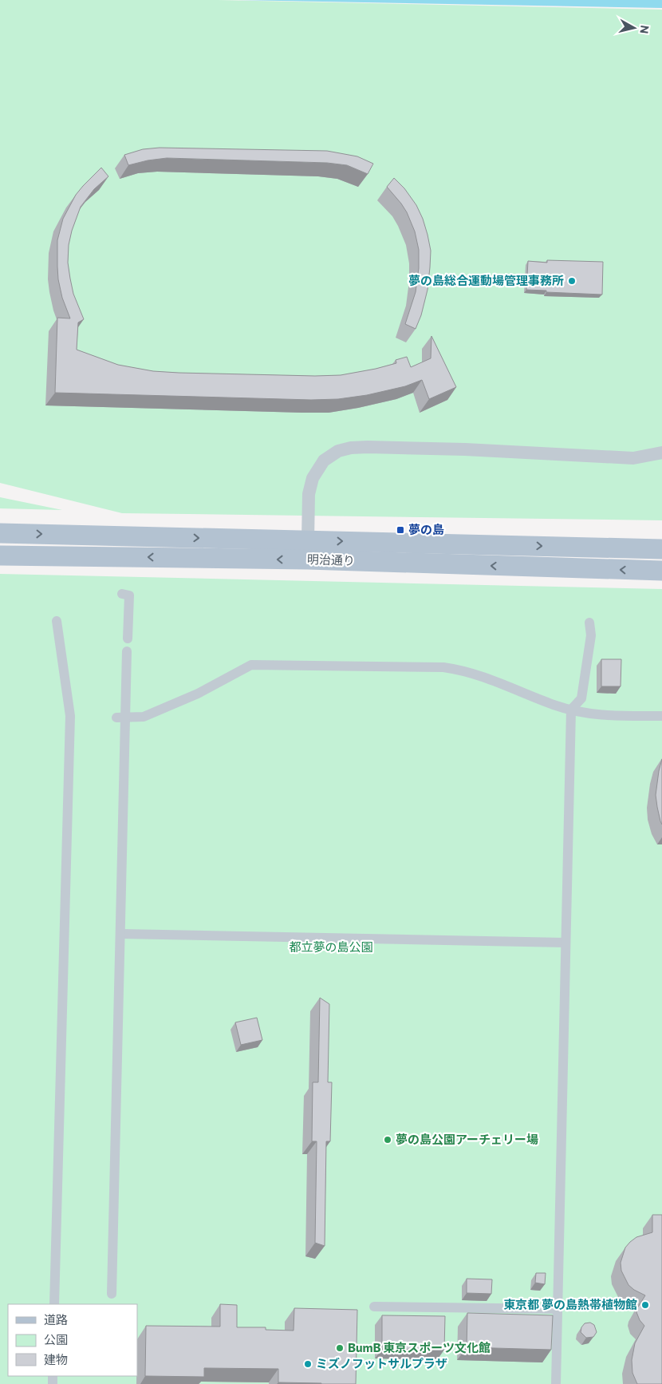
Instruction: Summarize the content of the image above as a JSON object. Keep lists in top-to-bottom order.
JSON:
{
  "streets": {
    "main road": ["明治通り"]
  },
  "parks": ["都立夢の島公園"],
  "places": {
    "other": [
      "夢の島総合運動場管理事務所",
      "夢の島公園アーチェリー場",
      "東京都 夢の島熱帯植物館",
      "BumB 東京スポーツ文化館",
      "ミズノフットサルプラザ"
    ],
    "transit": ["夢の島"]
  },
  "legend": ["道路", "公園", "建物"],
  "north": "right"
}
